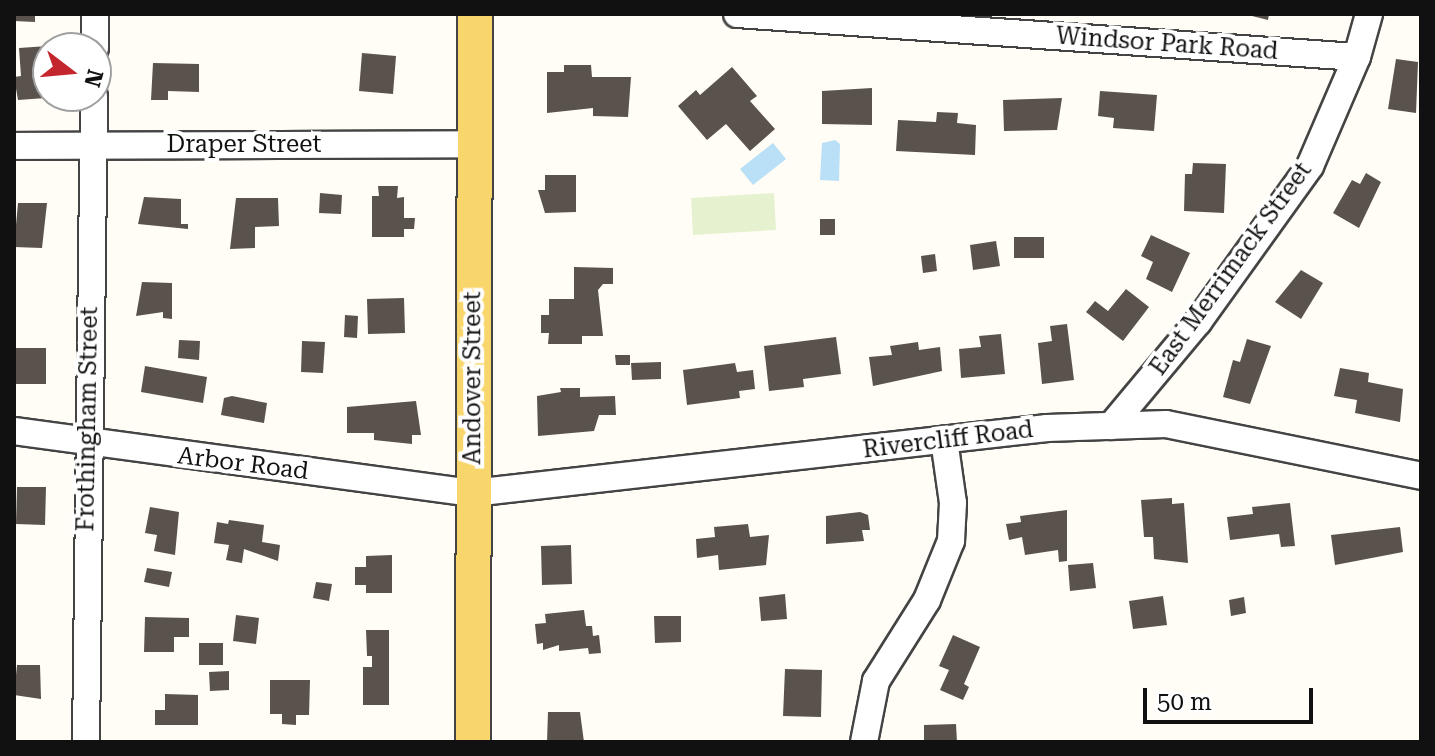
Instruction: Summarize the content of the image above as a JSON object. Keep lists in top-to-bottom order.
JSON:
{
  "streets": {
    "main road": ["Andover Street"],
    "street": [
      "Windsor Park Road",
      "Draper Street",
      "East Merrimack Street",
      "Frothingham Street",
      "Rivercliff Road",
      "Arbor Road"
    ]
  },
  "crossings": [
    ["Windsor Park Road", "East Merrimack Street"],
    ["Draper Street", "Andover Street"],
    ["Draper Street", "Frothingham Street"],
    ["East Merrimack Street", "Rivercliff Road"],
    ["Andover Street", "Rivercliff Road"],
    ["Andover Street", "Arbor Road"],
    ["Frothingham Street", "Arbor Road"],
    ["Rivercliff Road", "Arbor Road"]
  ],
  "scale_bar": "50 m",
  "north": "right"
}
